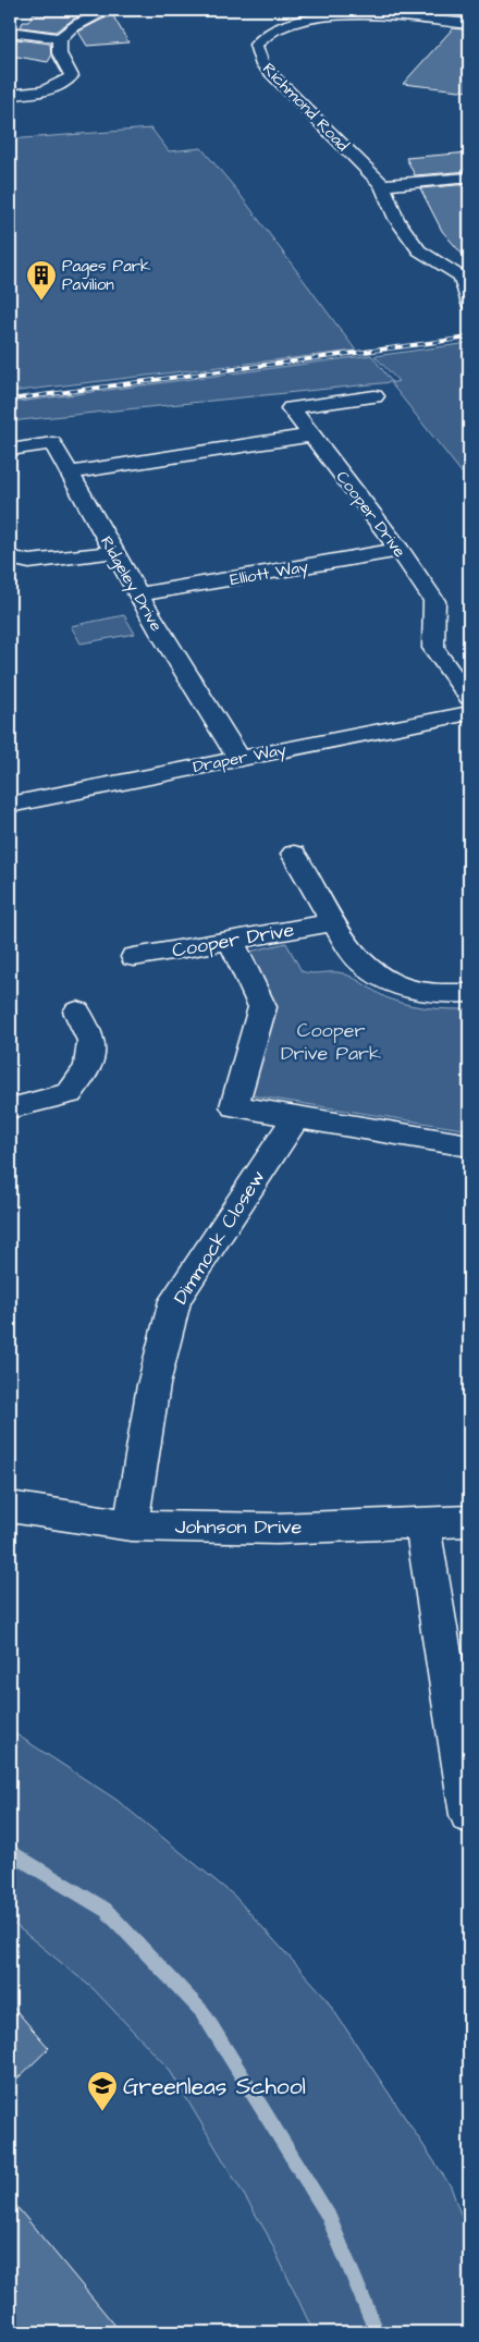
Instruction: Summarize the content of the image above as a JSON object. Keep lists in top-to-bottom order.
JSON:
{
  "streets": {
    "street": [
      "Richmond Road",
      "Cooper Drive",
      "Elliott Way",
      "Ridgeley Drive",
      "Draper Way",
      "Dimmock Closew",
      "Johnson Drive"
    ]
  },
  "crossings": [
    ["Cooper Drive", "Elliott Way"],
    ["Elliott Way", "Ridgeley Drive"],
    ["Ridgeley Drive", "Draper Way"],
    ["Dimmock Closew", "Johnson Drive"]
  ],
  "parks": ["Cooper Drive Park"],
  "places": {
    "building": ["Pages Park Pavilion"],
    "school or university": ["Greenleas School"]
  }
}
